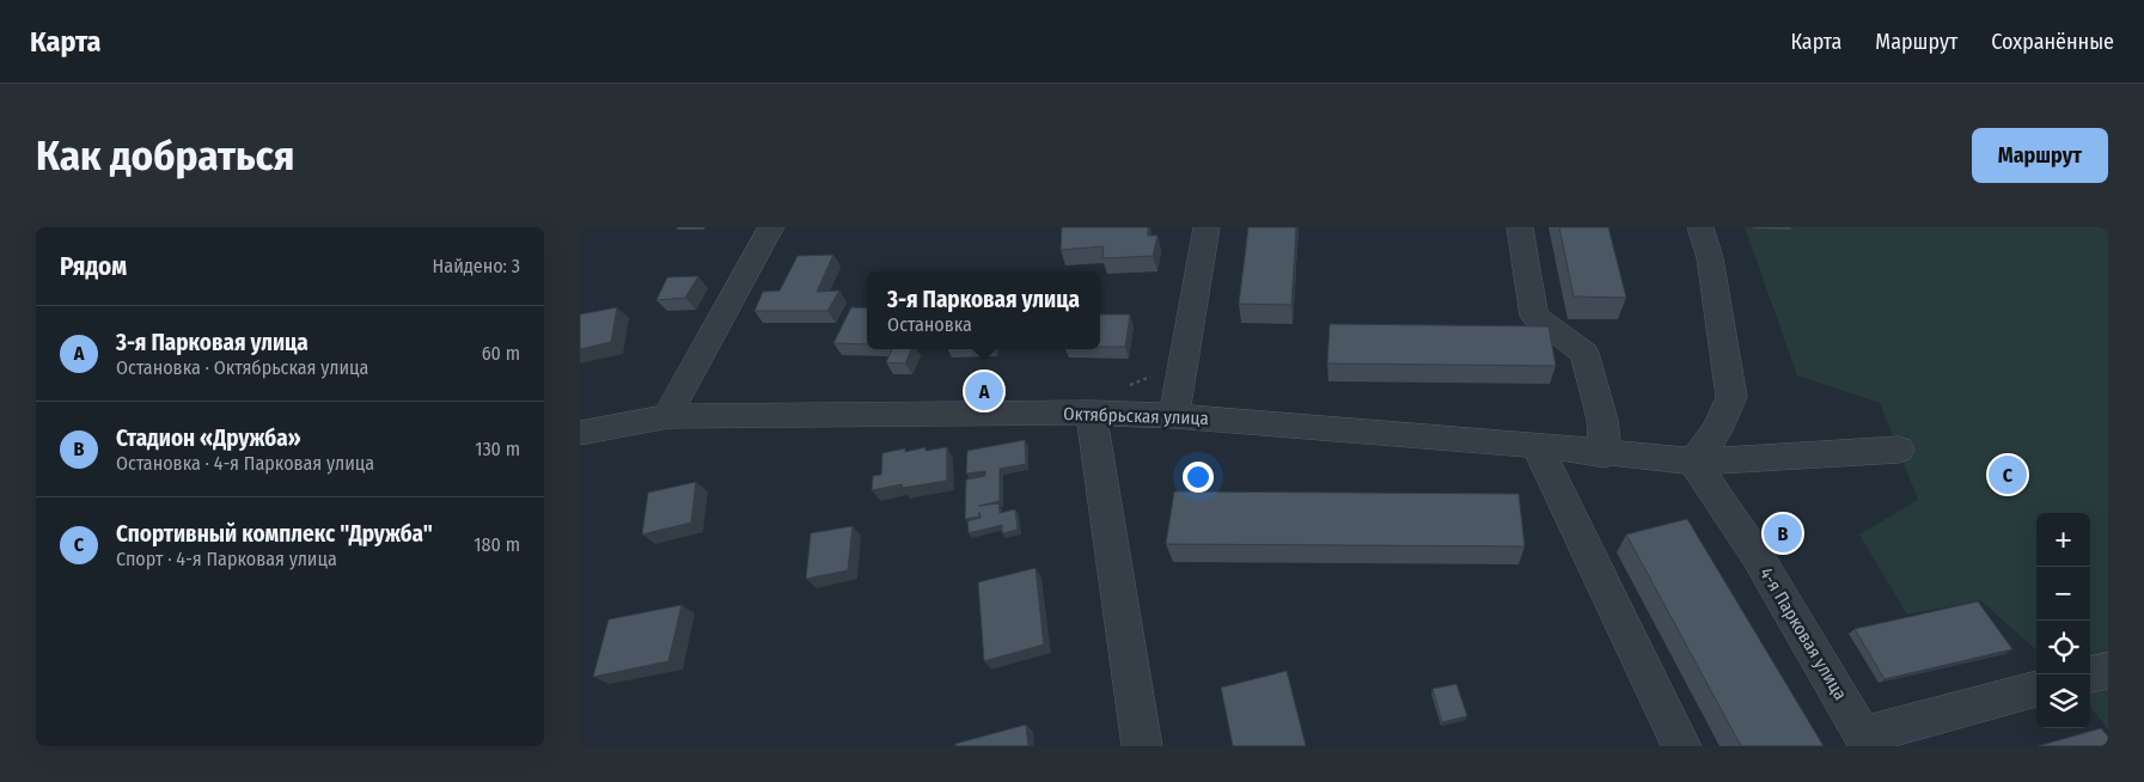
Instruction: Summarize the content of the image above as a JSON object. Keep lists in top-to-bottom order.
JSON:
{
  "streets": {
    "street": ["Октябрьская улица", "4-я Парковая улица"]
  },
  "crossings": [
    ["Октябрьская улица", "4-я Парковая улица"]
  ],
  "page": {
    "header": "Карта",
    "nav": ["Карта", "Маршрут", "Сохранённые"],
    "buttons": "Маршрут",
    "title": "Как добраться",
    "heading": ["Рядом", "Найдено: 3"],
    "popup": ["3-я Парковая улица", "Остановка"],
    "list": [
      {
        "mark": "A",
        "name": "3-я Парковая улица",
        "note": "Остановка · Октябрьская улица",
        "value": "60 m"
      },
      {
        "mark": "B",
        "name": "Стадион «Дружба»",
        "note": "Остановка · 4-я Парковая улица",
        "value": "130 m"
      },
      {
        "mark": "C",
        "name": "Спортивный комплекс \"Дружба\"",
        "note": "Спорт · 4-я Парковая улица",
        "value": "180 m"
      }
    ],
    "pins": ["A", "C", "B"],
    "map_buttons": ["+", "−"]
  }
}
